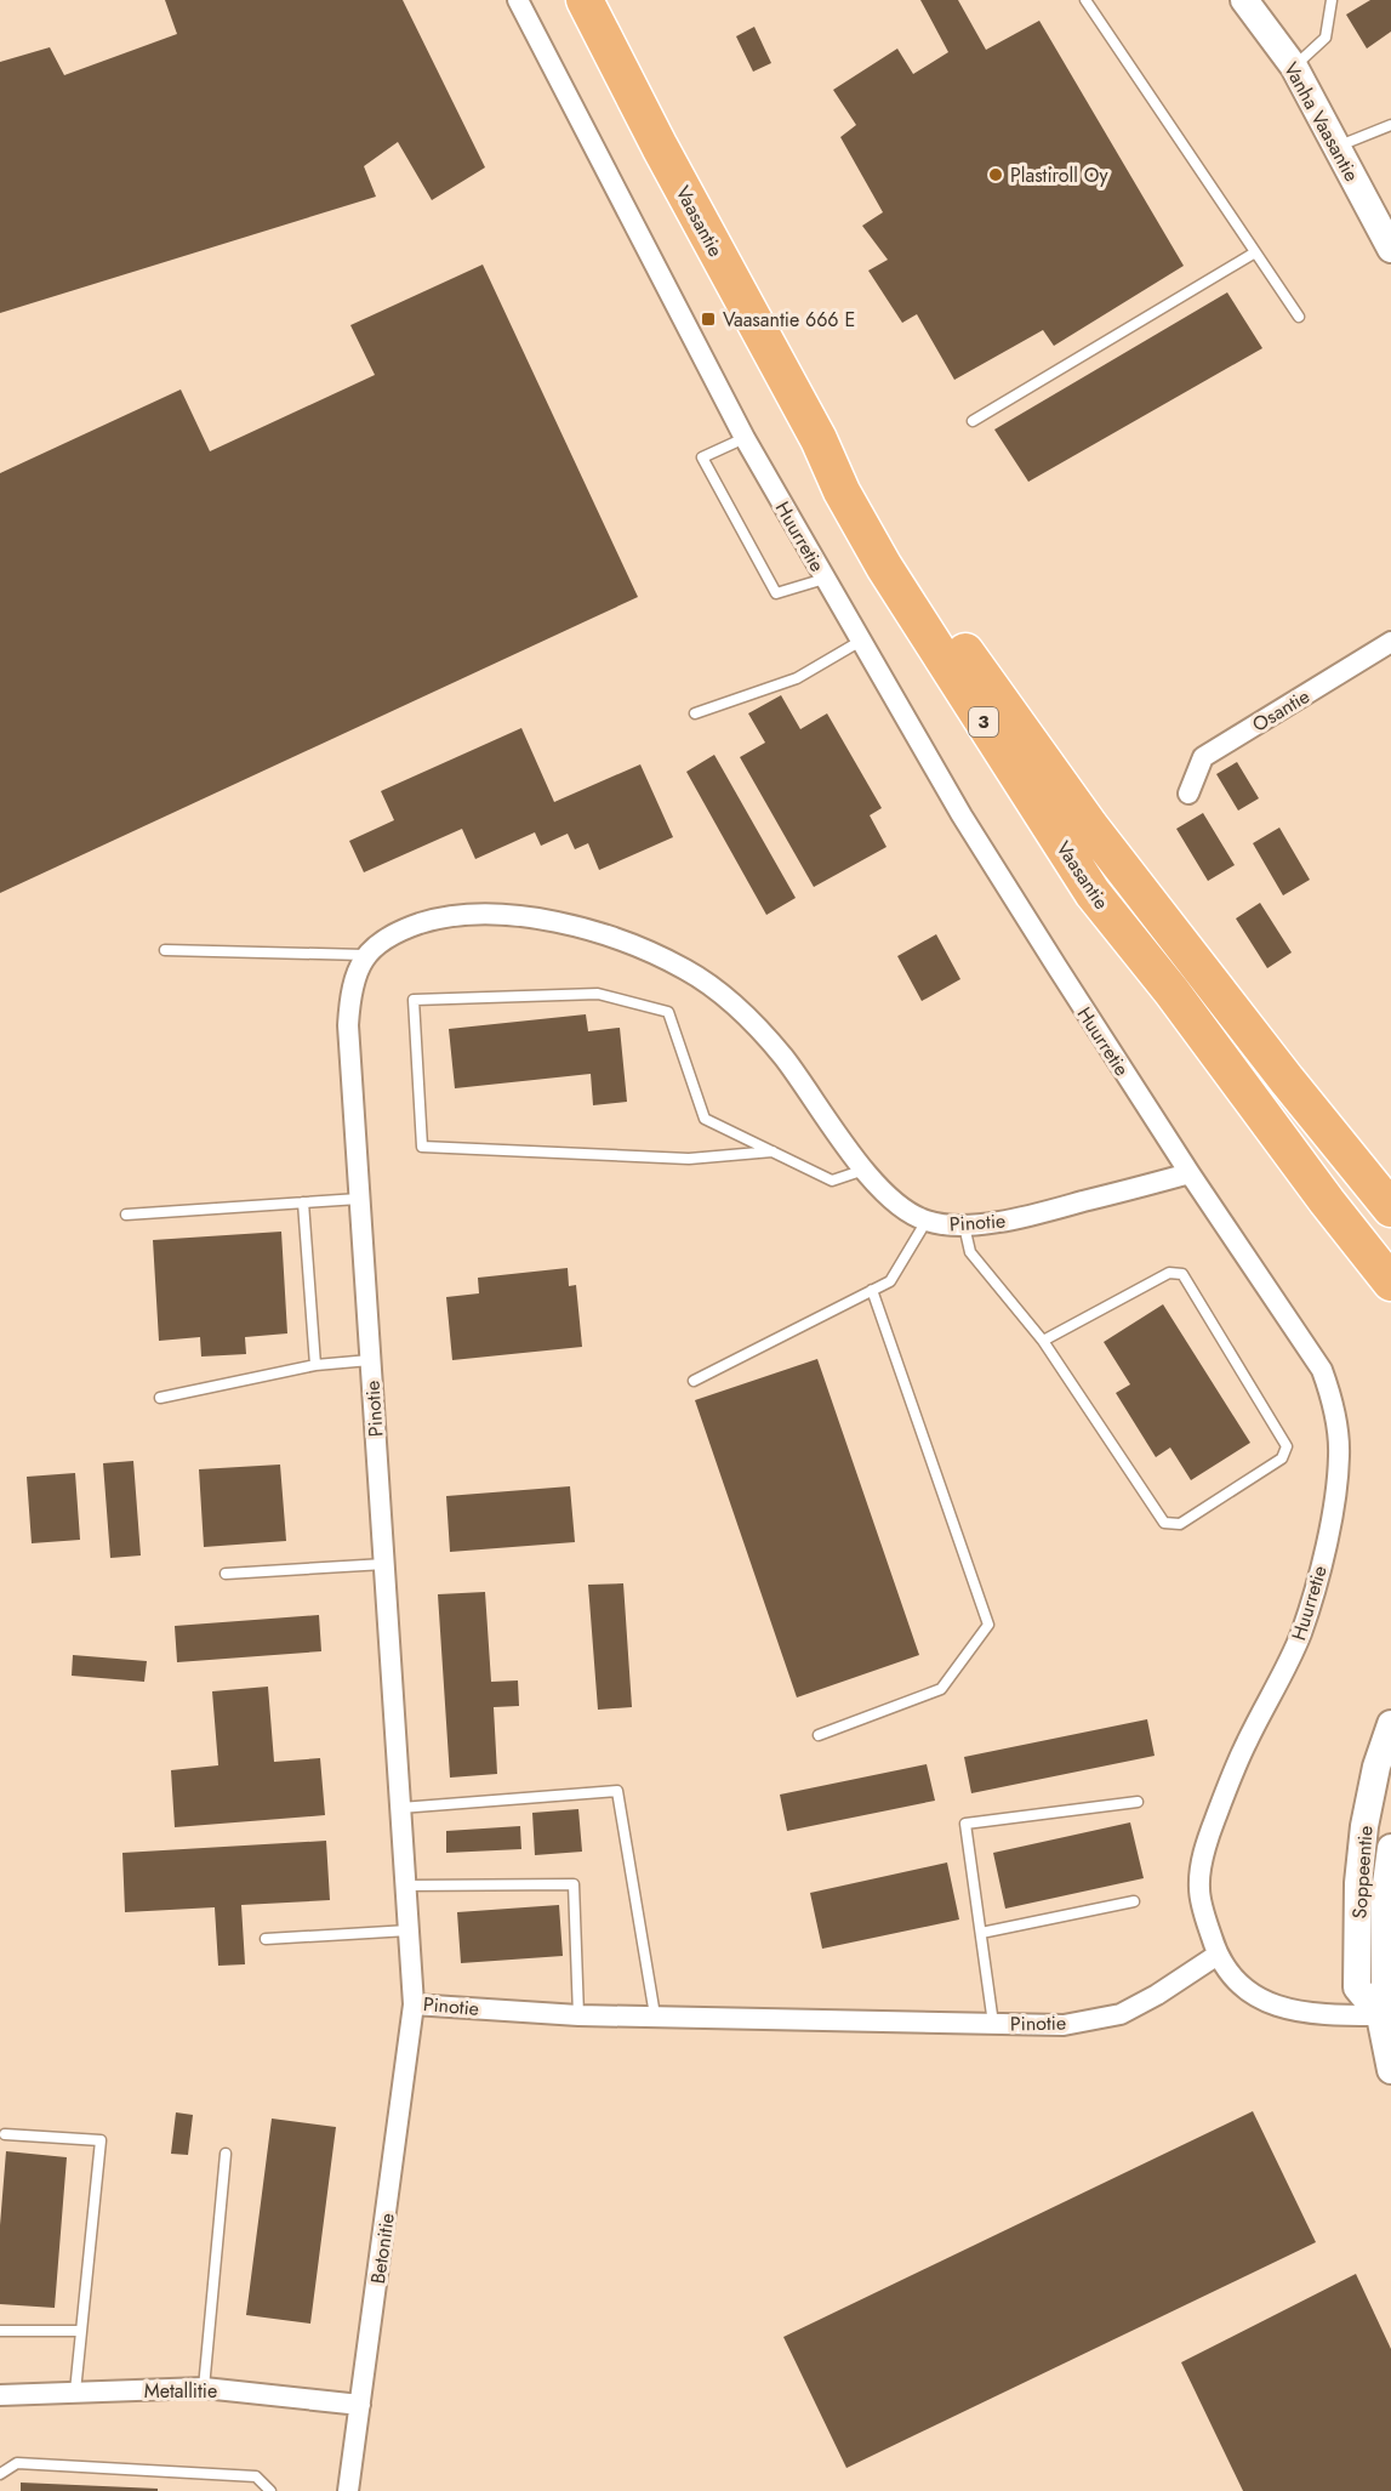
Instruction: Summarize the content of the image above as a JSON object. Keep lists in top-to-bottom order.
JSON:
{
  "streets": {
    "highway": ["Vaasantie", "3"],
    "main road": ["Vanha Vaasantie", "Soppeentie"],
    "street": [
      "Huurretie",
      "Osantie",
      "Pinotie",
      "Betonitie",
      "Metallitie"
    ]
  },
  "crossings": [
    ["Huurretie", "Pinotie"],
    ["Huurretie", "Soppeentie"],
    ["Pinotie", "Betonitie"],
    ["Betonitie", "Metallitie"]
  ],
  "places": {
    "other": ["Plastiroll Oy"],
    "transit": ["Vaasantie 666 E"]
  }
}
